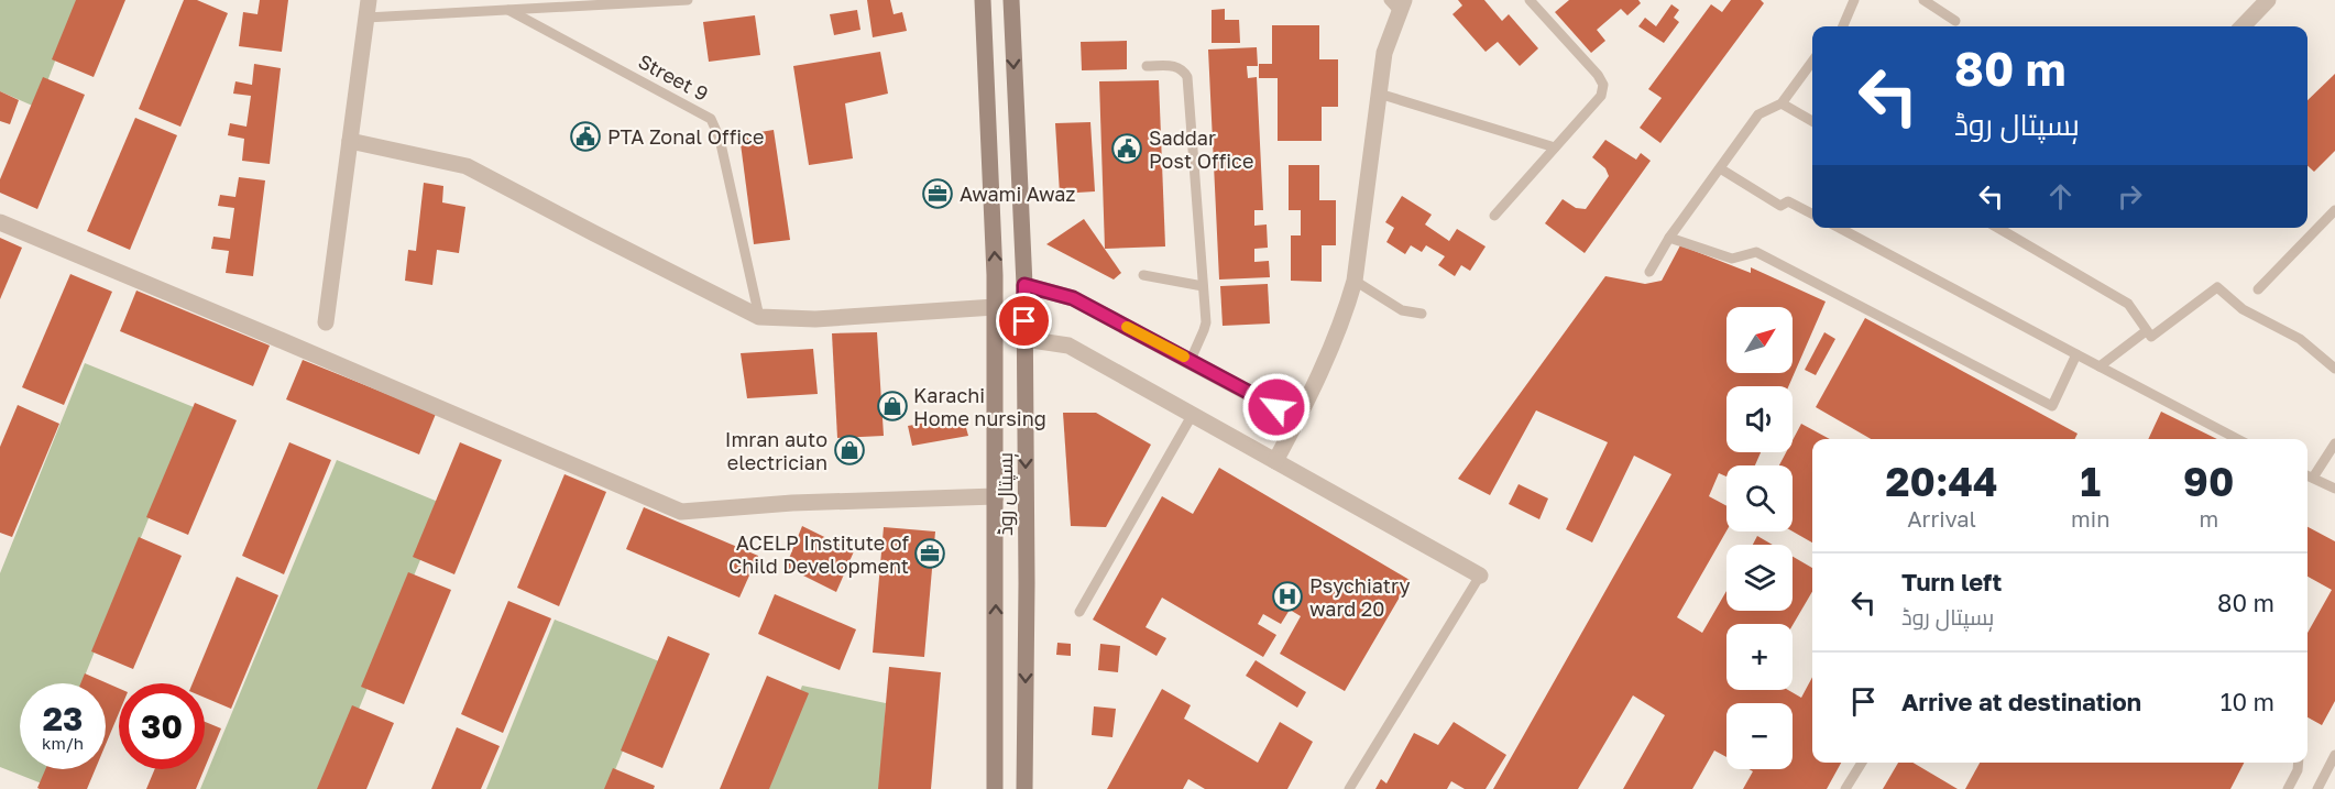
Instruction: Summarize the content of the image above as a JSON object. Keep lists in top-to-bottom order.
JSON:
{
  "streets": {
    "main road": ["ہسپتال روڈ"],
    "lane": ["Street 9"]
  },
  "places": {
    "public building": ["PTA Zonal Office", "Saddar Post Office"],
    "office": ["Awami Awaz", "ACELP Institute of Child Development"],
    "shop": ["Karachi Home nursing", "Imran auto electrician"],
    "hospital": ["Psychiatry ward 20"]
  },
  "north": "top right",
  "page": {
    "turn": ["80 m", "ہسپتال روڈ"],
    "map_buttons": ["+", "−"],
    "eta": [
      "20:44",
      "Arrival",
      "1",
      "min",
      "90",
      "m"
    ],
    "list": [
      {
        "name": "Turn left",
        "note": "ہسپتال روڈ",
        "value": "80 m"
      },
      {
        "name": "Arrive at destination",
        "value": "10 m"
      }
    ],
    "speed": "23 km/h",
    "limit": "30"
  }
}
